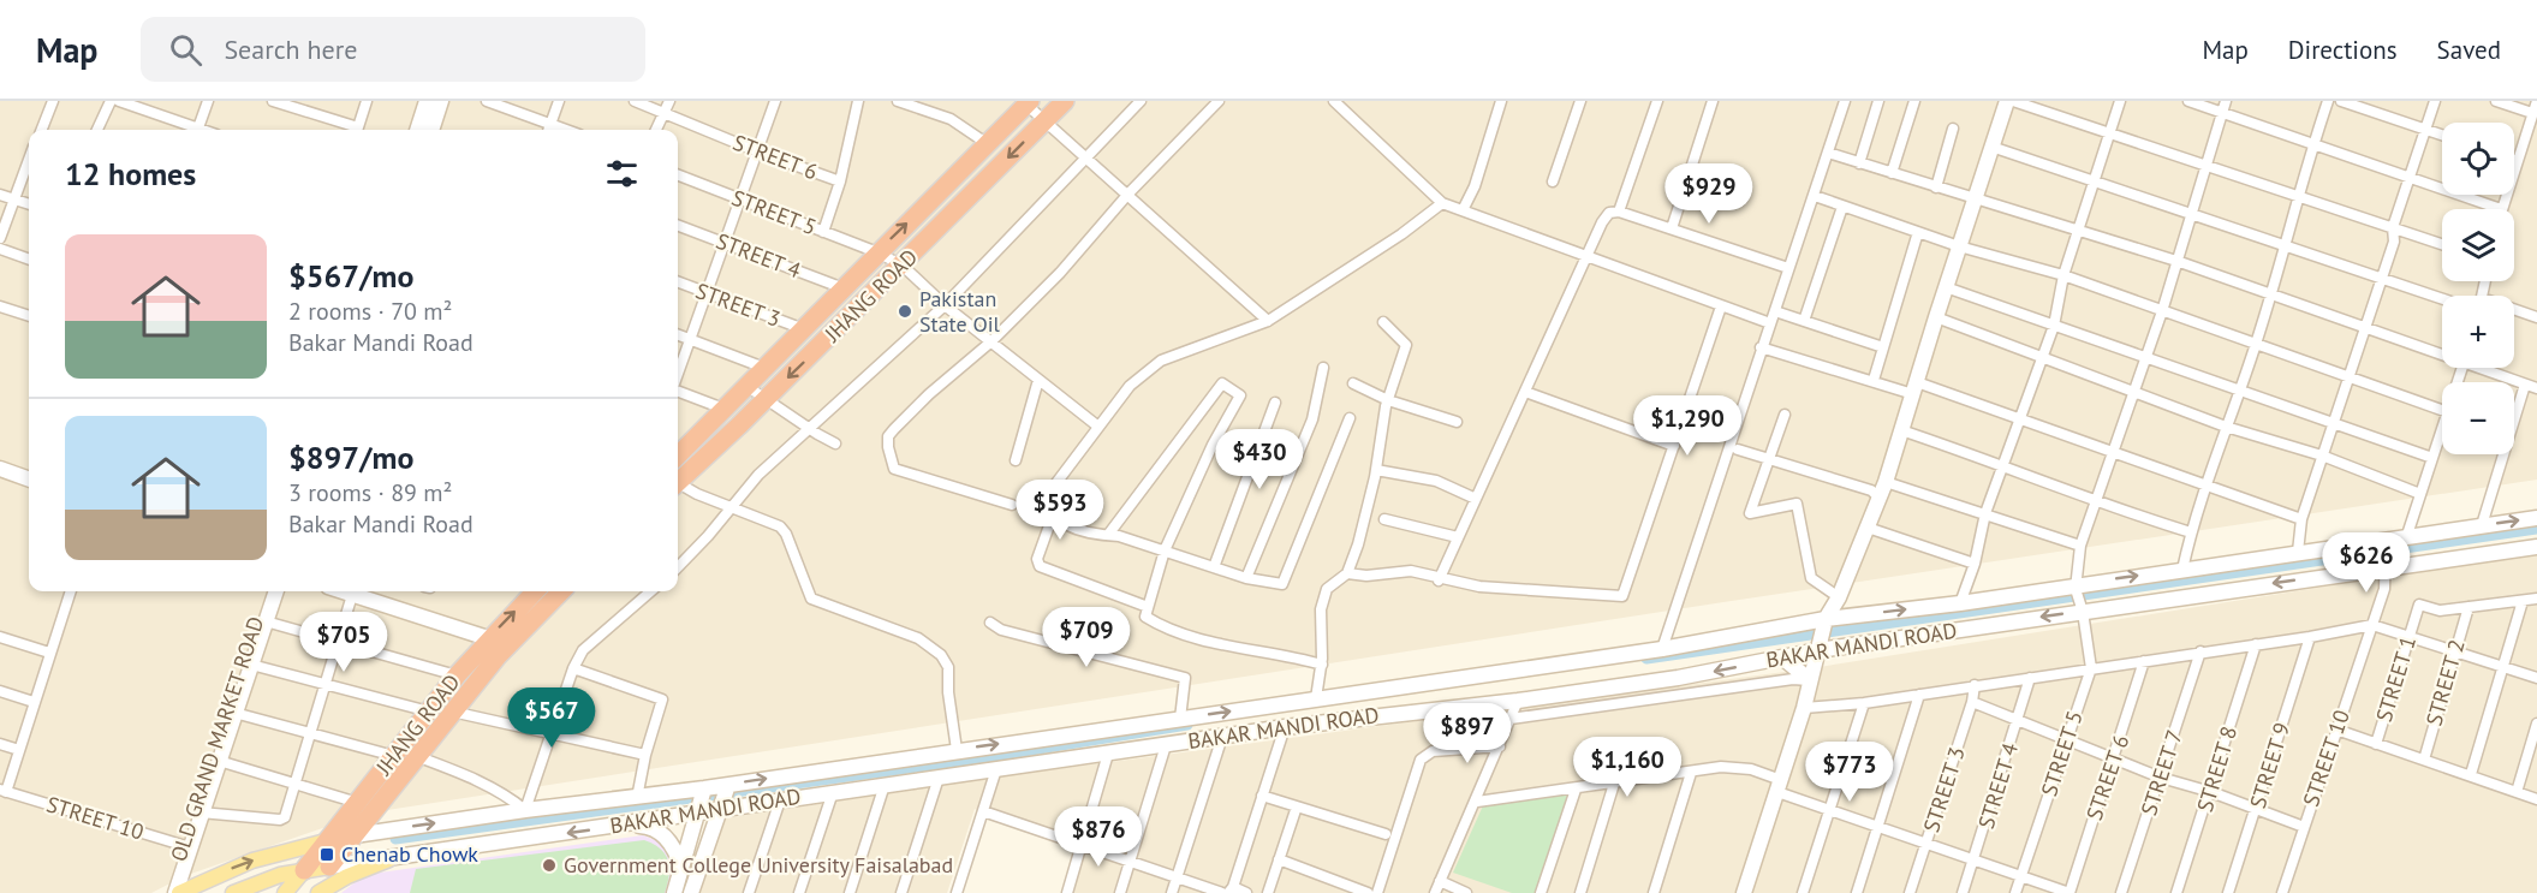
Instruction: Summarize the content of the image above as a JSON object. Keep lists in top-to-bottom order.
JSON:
{
  "streets": {
    "highway": ["JHANG ROAD"],
    "main road": ["BAKAR MANDI ROAD", "OLD GRAND MARKET ROAD"],
    "street": [
      "STREET 6",
      "STREET 5",
      "STREET 4",
      "STREET 3",
      "STREET 1",
      "STREET 2",
      "STREET 10",
      "STREET 9",
      "STREET 8",
      "STREET 7"
    ]
  },
  "crossings": [
    ["STREET 5", "JHANG ROAD"],
    ["STREET 5", "BAKAR MANDI ROAD"],
    ["STREET 4", "JHANG ROAD"],
    ["JHANG ROAD", "STREET 3"],
    ["JHANG ROAD", "BAKAR MANDI ROAD"],
    ["BAKAR MANDI ROAD", "STREET 10"],
    ["STREET 1", "STREET 2"],
    ["OLD GRAND MARKET ROAD", "STREET 10"]
  ],
  "places": {
    "other": ["Pakistan State Oil", "Government College University Faisalabad"],
    "transit": ["Chenab Chowk"]
  },
  "page": {
    "header": "Map",
    "search": "Search here",
    "nav": ["Map", "Directions", "Saved"],
    "map_buttons": ["+", "−"],
    "heading": "12 homes",
    "price": [
      "$929",
      "$1,290",
      "$430",
      "$593",
      "$626",
      "$709",
      "$705",
      "$567",
      "$897",
      "$1,160",
      "$773",
      "$876"
    ],
    "list": [
      {
        "name": "$567/mo",
        "note": "2 rooms · 70 m² · Bakar Mandi Road"
      },
      {
        "name": "$897/mo",
        "note": "3 rooms · 89 m² · Bakar Mandi Road"
      }
    ]
  }
}
